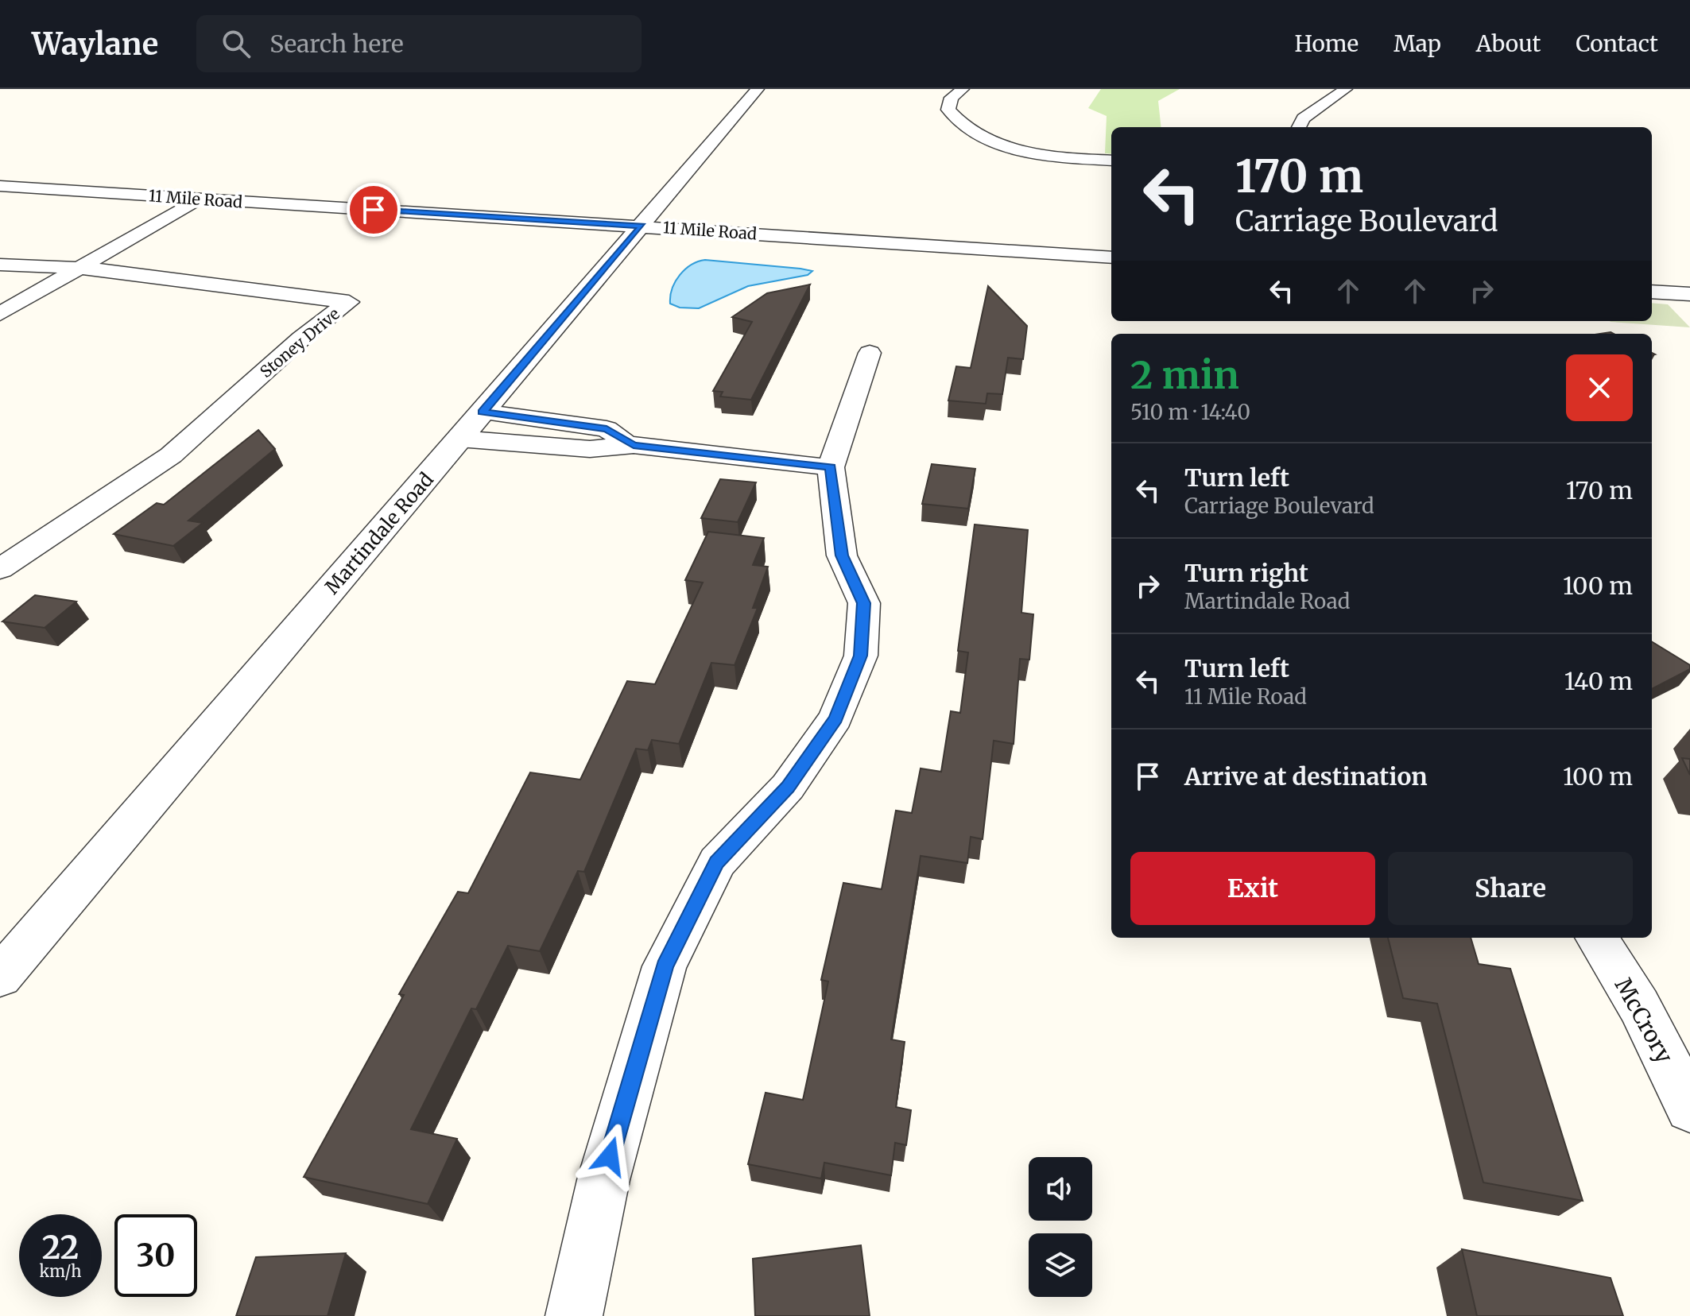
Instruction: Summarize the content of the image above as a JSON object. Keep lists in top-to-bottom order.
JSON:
{
  "streets": {
    "street": [
      "11 Mile Road",
      "Stoney Drive",
      "Martindale Road",
      "McCrory"
    ]
  },
  "crossings": [
    ["11 Mile Road", "Martindale Road"]
  ],
  "page": {
    "header": "Waylane",
    "search": "Search here",
    "nav": [
      "Home",
      "Map",
      "About",
      "Contact"
    ],
    "turn": ["170 m", "Carriage Boulevard"],
    "heading": ["2 min", "510 m · 14:40"],
    "list": [
      {
        "name": "Turn left",
        "note": "Carriage Boulevard",
        "value": "170 m"
      },
      {
        "name": "Turn right",
        "note": "Martindale Road",
        "value": "100 m"
      },
      {
        "name": "Turn left",
        "note": "11 Mile Road",
        "value": "140 m"
      },
      {
        "name": "Arrive at destination",
        "value": "100 m"
      }
    ],
    "buttons": ["Exit", "Share"],
    "speed": "22 km/h",
    "limit": "30"
  }
}
